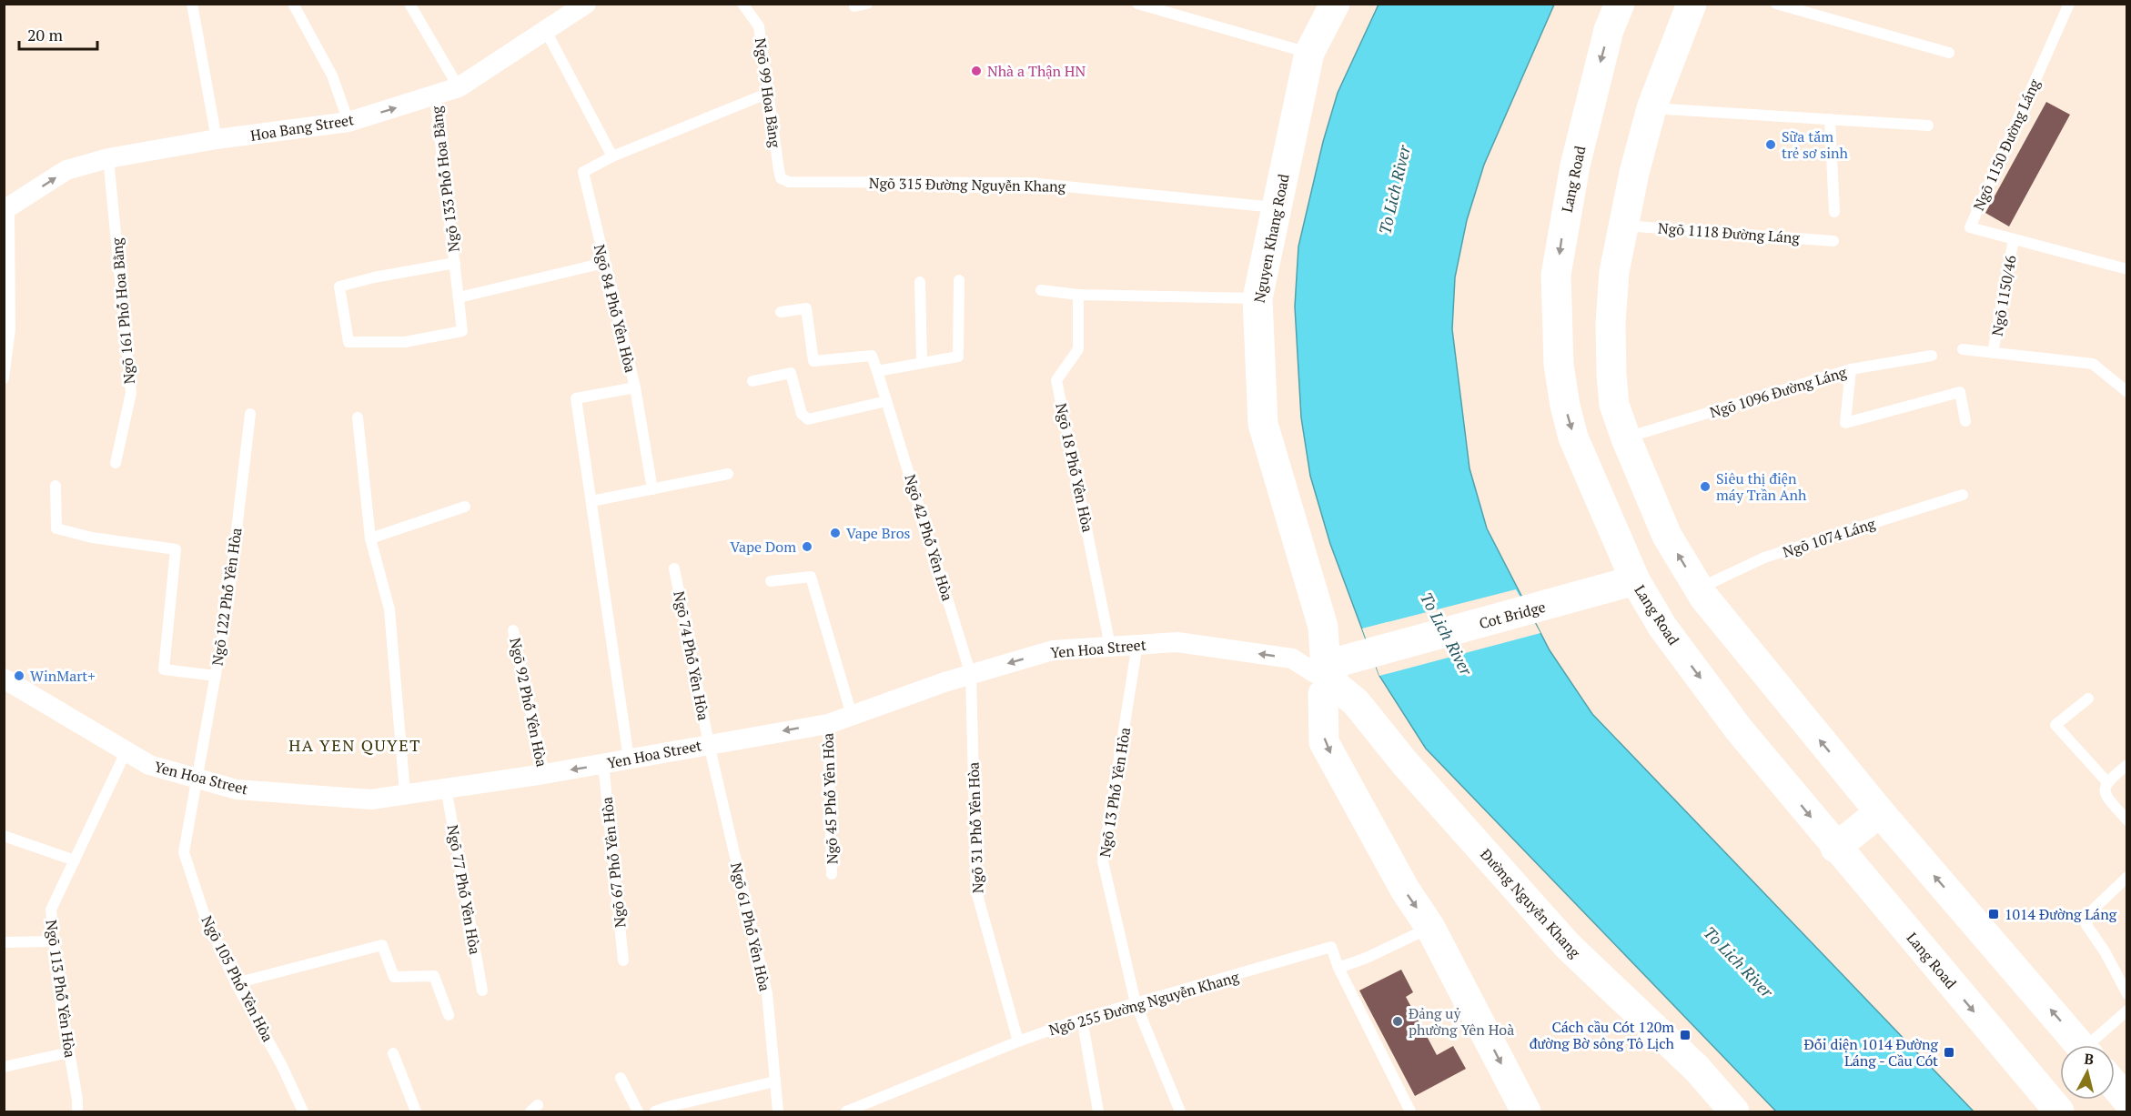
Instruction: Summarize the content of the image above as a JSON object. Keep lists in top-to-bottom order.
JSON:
{
  "streets": {
    "main road": [
      "Lang Road",
      "Nguyen Khang Road",
      "Cot Bridge",
      "Đường Nguyễn Khang"
    ],
    "street": ["Hoa Bang Street", "Yen Hoa Street"],
    "lane": [
      "Ngõ 99 Hoa Bằng",
      "Ngõ 1150 Đường Láng",
      "Ngõ 133 Phố Hoa Bằng",
      "Ngõ 315 Đường Nguyễn Khang",
      "Ngõ 1118 Đường Láng",
      "Ngõ 1150/46",
      "Ngõ 84 Phố Yên Hòa",
      "Ngõ 161 Phố Hoa Bằng",
      "Ngõ 1096 Đường Láng",
      "Ngõ 18 Phố Yên Hòa",
      "Ngõ 42 Phố Yên Hòa",
      "Ngõ 1074 Láng",
      "Ngõ 122 Phố Yên Hòa",
      "Ngõ 74 Phố Yên Hòa",
      "Ngõ 92 Phố Yên Hòa",
      "Ngõ 13 Phố Yên Hòa",
      "Ngõ 45 Phố Yên Hòa",
      "Ngõ 31 Phố Yên Hòa",
      "Ngõ 67 Phố Yên Hòa",
      "Ngõ 77 Phố Yên Hòa",
      "Ngõ 61 Phố Yên Hòa",
      "Ngõ 105 Phố Yên Hòa",
      "Ngõ 113 Phố Yên Hòa",
      "Ngõ 255 Đường Nguyễn Khang"
    ]
  },
  "crossings": [
    ["Ngõ 99 Hoa Bằng", "Ngõ 315 Đường Nguyễn Khang"],
    ["Ngõ 99 Hoa Bằng", "Ngõ 84 Phố Yên Hòa"],
    ["Hoa Bang Street", "Ngõ 133 Phố Hoa Bằng"],
    ["Hoa Bang Street", "Ngõ 161 Phố Hoa Bằng"],
    ["Ngõ 1150 Đường Láng", "Ngõ 1150/46"],
    ["Lang Road", "Cot Bridge"],
    ["Ngõ 315 Đường Nguyễn Khang", "Nguyen Khang Road"],
    ["Nguyen Khang Road", "Cot Bridge"],
    ["Nguyen Khang Road", "Yen Hoa Street"],
    ["Nguyen Khang Road", "Đường Nguyễn Khang"],
    ["Ngõ 84 Phố Yên Hòa", "Yen Hoa Street"],
    ["Ngõ 18 Phố Yên Hòa", "Yen Hoa Street"],
    ["Ngõ 42 Phố Yên Hòa", "Yen Hoa Street"],
    ["Ngõ 42 Phố Yên Hòa", "Ngõ 31 Phố Yên Hòa"],
    ["Ngõ 122 Phố Yên Hòa", "Yen Hoa Street"],
    ["Ngõ 122 Phố Yên Hòa", "Ngõ 105 Phố Yên Hòa"],
    ["Cot Bridge", "Yen Hoa Street"],
    ["Cot Bridge", "Đường Nguyễn Khang"],
    ["Yen Hoa Street", "Ngõ 74 Phố Yên Hòa"],
    ["Yen Hoa Street", "Ngõ 92 Phố Yên Hòa"],
    ["Yen Hoa Street", "Ngõ 13 Phố Yên Hòa"],
    ["Yen Hoa Street", "Ngõ 45 Phố Yên Hòa"],
    ["Yen Hoa Street", "Ngõ 31 Phố Yên Hòa"],
    ["Yen Hoa Street", "Ngõ 67 Phố Yên Hòa"],
    ["Yen Hoa Street", "Ngõ 77 Phố Yên Hòa"],
    ["Yen Hoa Street", "Đường Nguyễn Khang"],
    ["Yen Hoa Street", "Ngõ 61 Phố Yên Hòa"],
    ["Yen Hoa Street", "Ngõ 105 Phố Yên Hòa"],
    ["Yen Hoa Street", "Ngõ 113 Phố Yên Hòa"],
    ["Ngõ 74 Phố Yên Hòa", "Ngõ 61 Phố Yên Hòa"],
    ["Ngõ 13 Phố Yên Hòa", "Ngõ 255 Đường Nguyễn Khang"],
    ["Ngõ 31 Phố Yên Hòa", "Ngõ 255 Đường Nguyễn Khang"]
  ],
  "one_way": ["Yen Hoa Street"],
  "districts": ["HA YEN QUYET"],
  "water": ["To Lich River"],
  "places": {
    "other": [
      "Nhà a Thận HN",
      "Sữa tắm trẻ sơ sinh",
      "Siêu thị điện máy Trần Anh",
      "Vape Bros",
      "Vape Dom",
      "WinMart+",
      "Đảng uỷ phường Yên Hoà"
    ],
    "transit": ["1014 Đường Láng", "Cách cầu Cót 120m đường Bờ sông Tô Lịch", "Đối diện 1014 Đường Láng - Cầu Cót"]
  },
  "scale_bar": "20 m",
  "north": "top"
}
